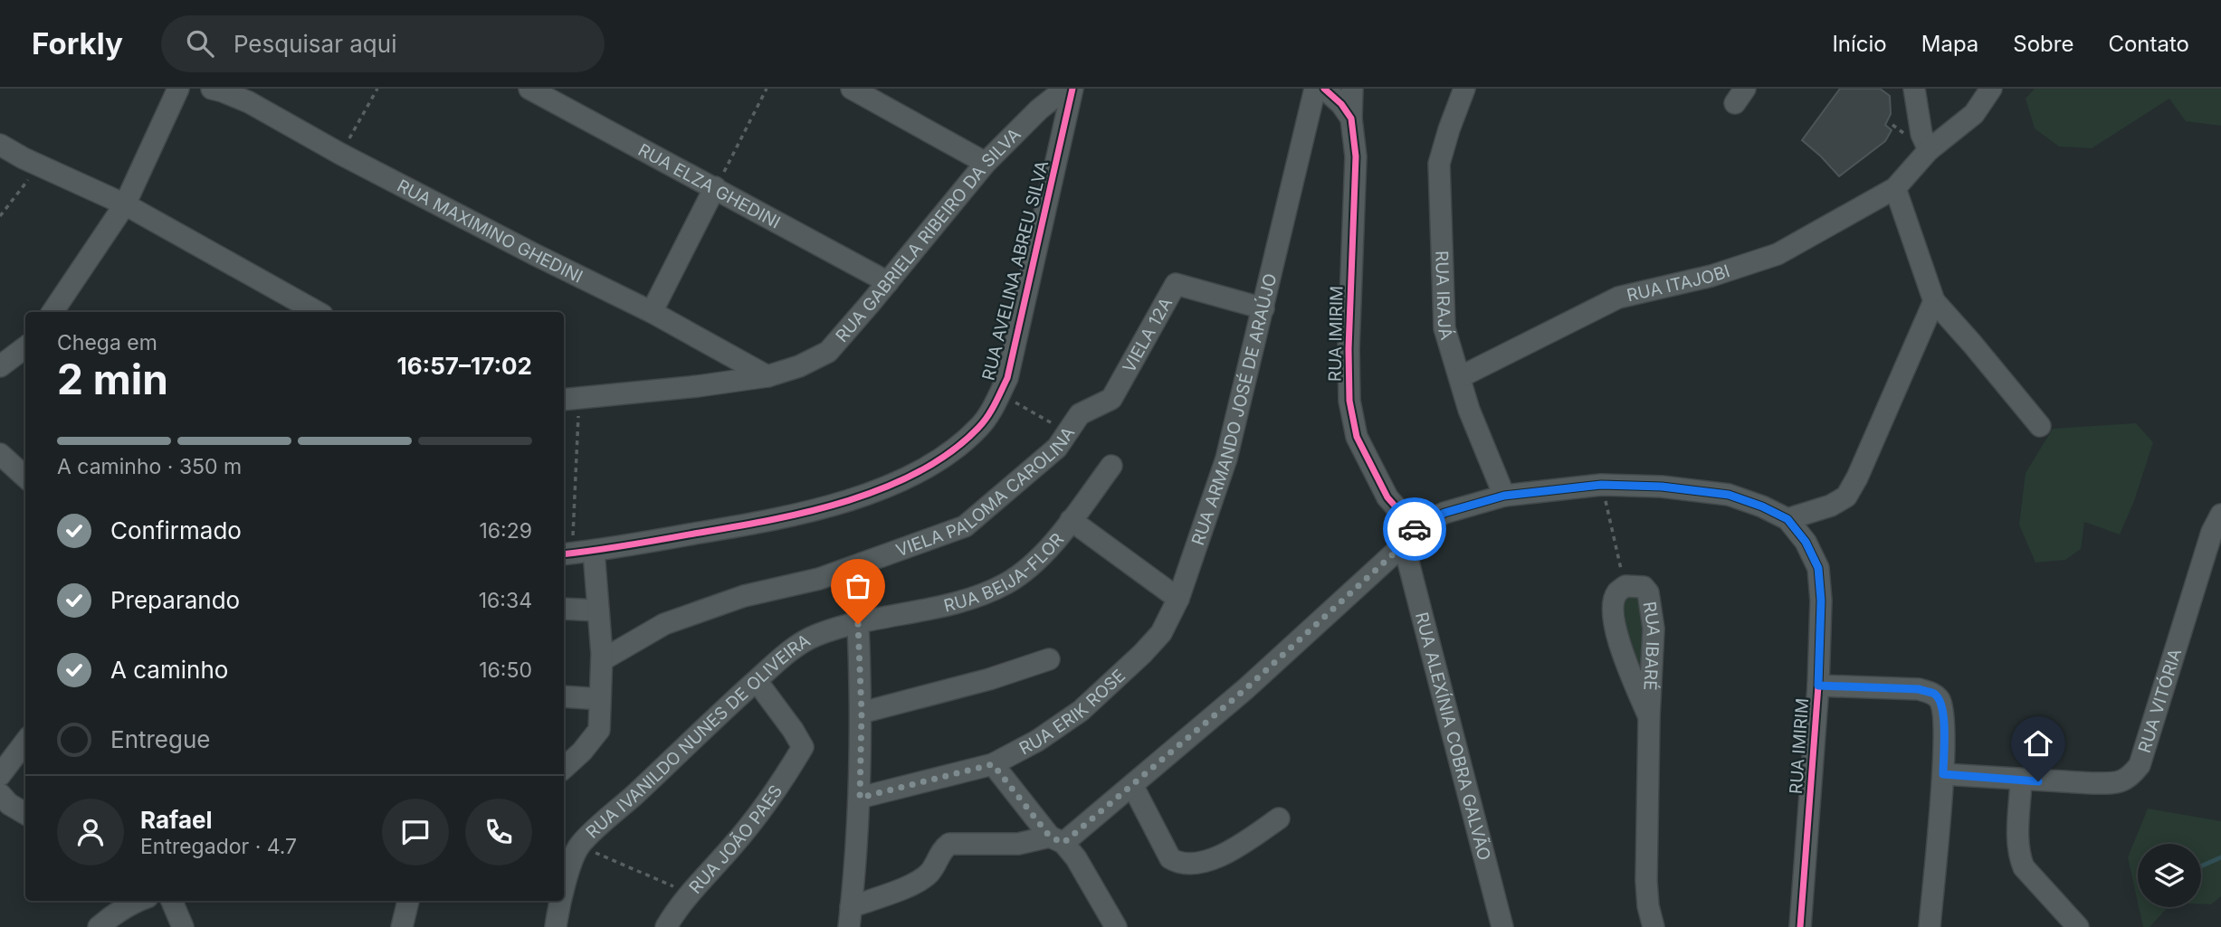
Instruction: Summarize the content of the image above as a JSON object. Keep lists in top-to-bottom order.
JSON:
{
  "streets": {
    "street": [
      "RUA ELZA GHEDINI",
      "RUA MAXIMINO GHEDINI",
      "RUA GABRIELA RIBEIRO DA SILVA",
      "RUA AVELINA ABREU SILVA",
      "RUA ITAJOBI",
      "RUA IRAJÁ",
      "RUA IMIRIM",
      "VIELA 12A",
      "RUA ARMANDO JOSÉ DE ARAÚJO",
      "VIELA PALOMA CAROLINA",
      "RUA BEIJA-FLOR",
      "RUA IBARÉ",
      "RUA VITÓRIA",
      "RUA ERIK ROSE",
      "RUA ALEXÍNIA COBRA GALVÃO",
      "RUA IVANILDO NUNES DE OLIVEIRA",
      "RUA JOÃO PAES"
    ]
  },
  "crossings": [
    ["RUA ELZA GHEDINI", "RUA GABRIELA RIBEIRO DA SILVA"],
    ["RUA MAXIMINO GHEDINI", "RUA GABRIELA RIBEIRO DA SILVA"],
    ["RUA ITAJOBI", "RUA IRAJÁ"],
    ["RUA IRAJÁ", "RUA IMIRIM"],
    ["RUA IMIRIM", "RUA ALEXÍNIA COBRA GALVÃO"],
    ["VIELA 12A", "RUA ARMANDO JOSÉ DE ARAÚJO"],
    ["VIELA 12A", "VIELA PALOMA CAROLINA"],
    ["RUA ARMANDO JOSÉ DE ARAÚJO", "RUA ERIK ROSE"],
    ["RUA BEIJA-FLOR", "RUA IVANILDO NUNES DE OLIVEIRA"],
    ["RUA IVANILDO NUNES DE OLIVEIRA", "RUA JOÃO PAES"]
  ],
  "page": {
    "header": "Forkly",
    "search": "Pesquisar aqui",
    "nav": [
      "Início",
      "Mapa",
      "Sobre",
      "Contato"
    ],
    "heading": ["2 min", "Chega em", "16:57–17:02"],
    "panel": ["Rafael", "Entregador · 4.7"],
    "bar": "A caminho · 350 m",
    "list": [
      ["Confirmado", "16:29"],
      ["Preparando", "16:34"],
      ["A caminho", "16:50"],
      "Entregue"
    ]
  }
}
